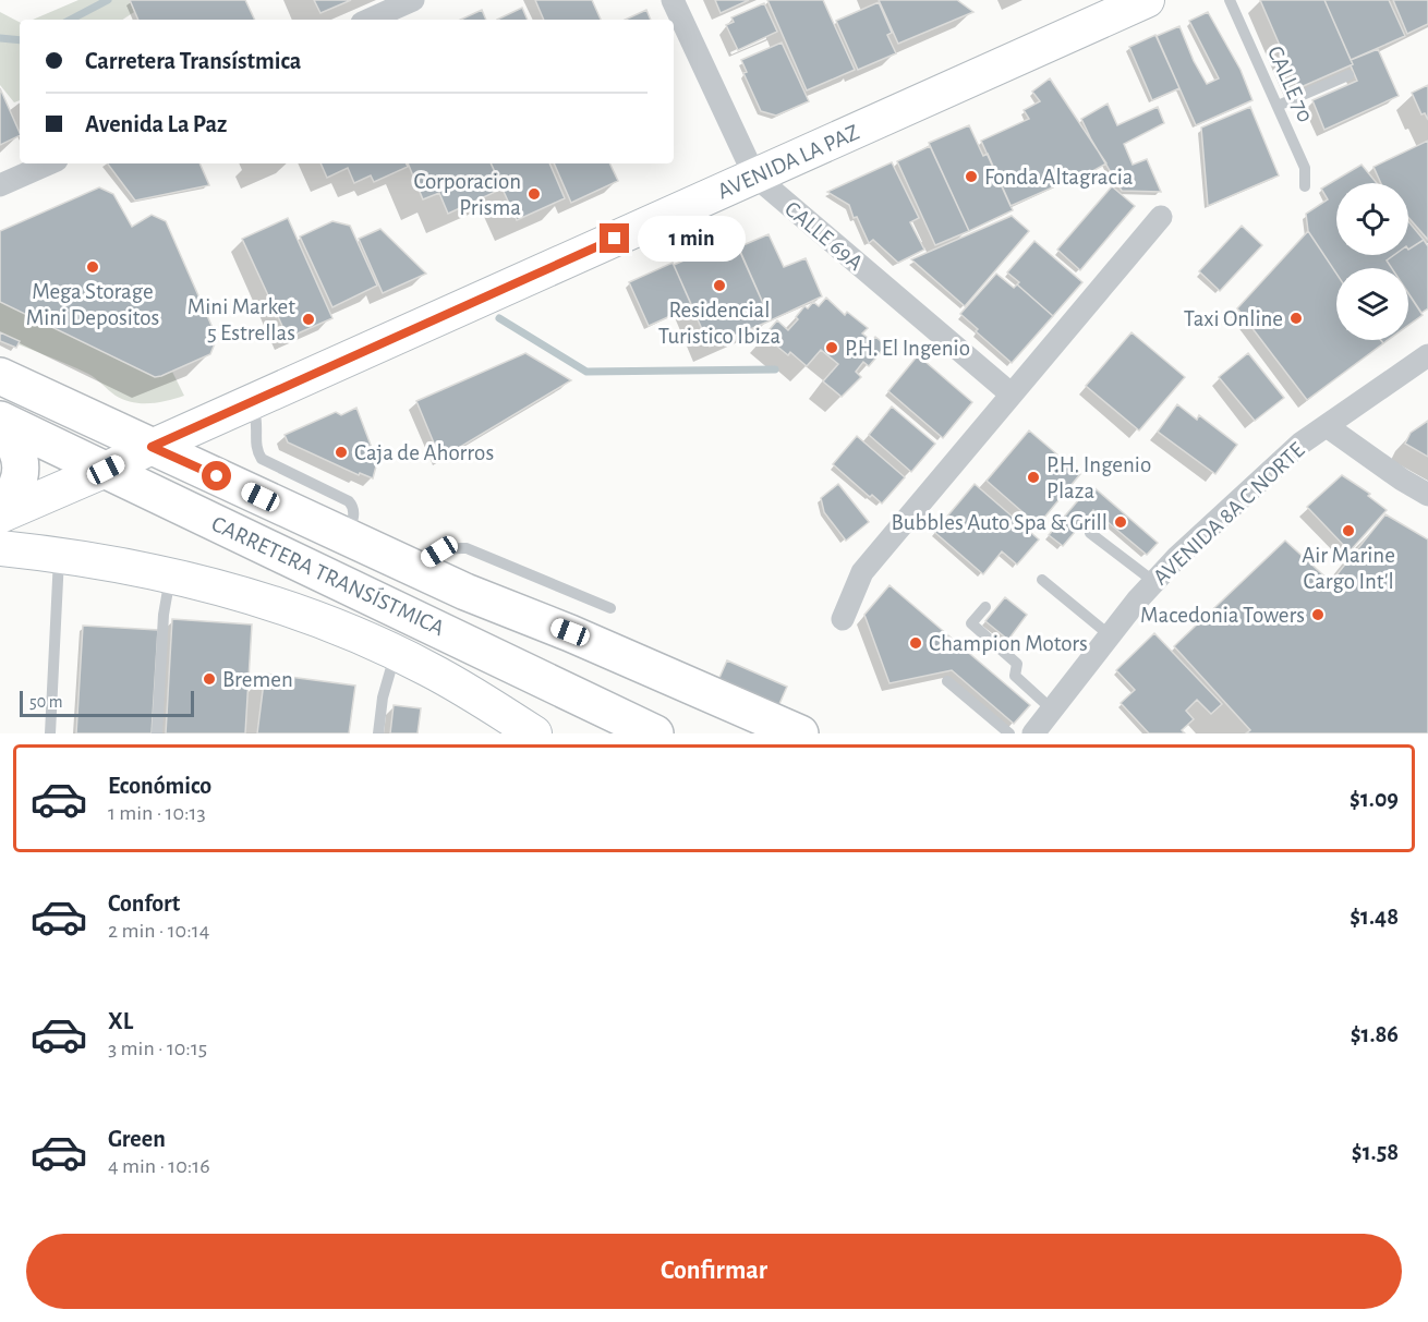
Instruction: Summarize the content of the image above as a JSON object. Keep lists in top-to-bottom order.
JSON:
{
  "streets": {
    "main road": ["AVENIDA LA PAZ", "CARRETERA TRANSÍSTMICA"],
    "street": ["CALLE 69A", "AVENIDA 8A C NORTE"],
    "lane": ["CALLE 70"]
  },
  "crossings": [
    ["AVENIDA LA PAZ", "CALLE 69A"],
    ["AVENIDA LA PAZ", "CARRETERA TRANSÍSTMICA"]
  ],
  "places": [
    "Fonda Altagracia",
    "Corporacion Prisma",
    "Mega Storage Mini Depositos",
    "Residencial Turistico Ibiza",
    "Taxi Online",
    "Mini Market 5 Estrellas",
    "P.H. El Ingenio",
    "Caja de Ahorros",
    "P.H. Ingenio Plaza",
    "Bubbles Auto Spa & Grill",
    "Air Marine Cargo Int'l",
    "Macedonia Towers",
    "Champion Motors",
    "Bremen"
  ],
  "scale_bar": "50 m",
  "page": {
    "banner": ["Carretera Transístmica", "Avenida La Paz"],
    "bubble": "1 min",
    "scale": "50 m",
    "list": [
      {
        "name": "Económico",
        "note": "1 min · 10:13",
        "value": "$1.09"
      },
      {
        "name": "Confort",
        "note": "2 min · 10:14",
        "value": "$1.48"
      },
      {
        "name": "XL",
        "note": "3 min · 10:15",
        "value": "$1.86"
      },
      {
        "name": "Green",
        "note": "4 min · 10:16",
        "value": "$1.58"
      }
    ],
    "buttons": "Confirmar"
  }
}
